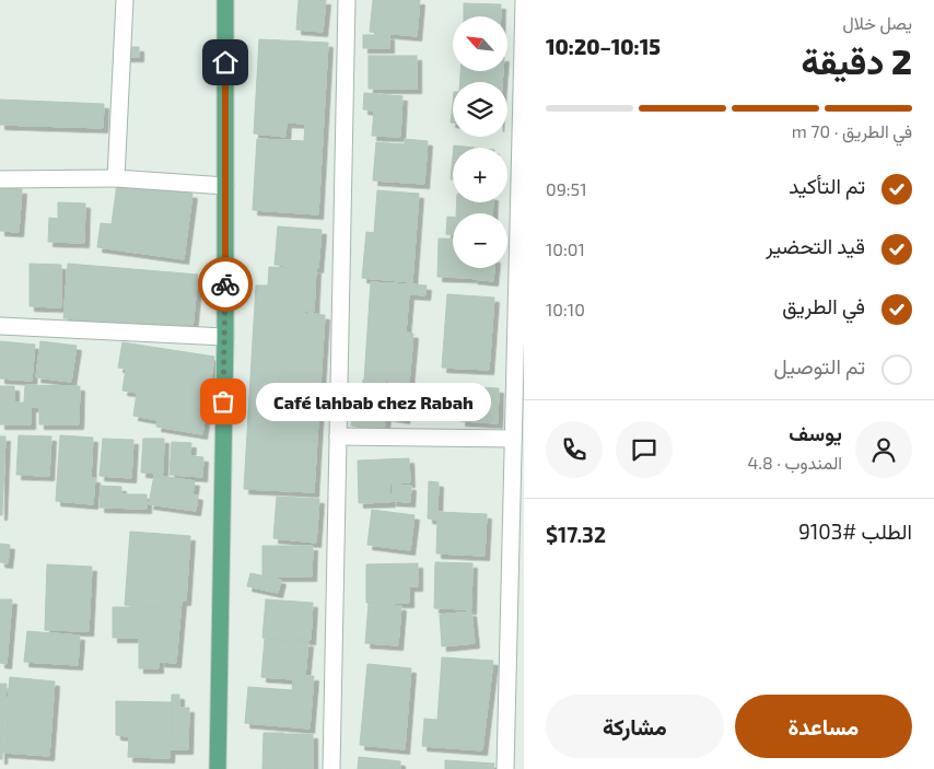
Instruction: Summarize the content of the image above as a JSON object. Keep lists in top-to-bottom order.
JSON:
{
  "places": ["Café lahbab chez Rabah"],
  "north": "top left",
  "page": {
    "heading": ["2 دقيقة", "يصل خلال", "10:15–10:20"],
    "panel": [
      "يوسف",
      "المندوب · 4.8",
      "الطلب #9103",
      "$17.32"
    ],
    "map_buttons": ["+", "−"],
    "bar": "في الطريق · 70 m",
    "list": [
      ["تم التأكيد", "09:51"],
      ["قيد التحضير", "10:01"],
      ["في الطريق", "10:10"],
      "تم التوصيل"
    ],
    "bubble": "Café lahbab chez Rabah",
    "buttons": ["مساعدة", "مشاركة"]
  }
}
